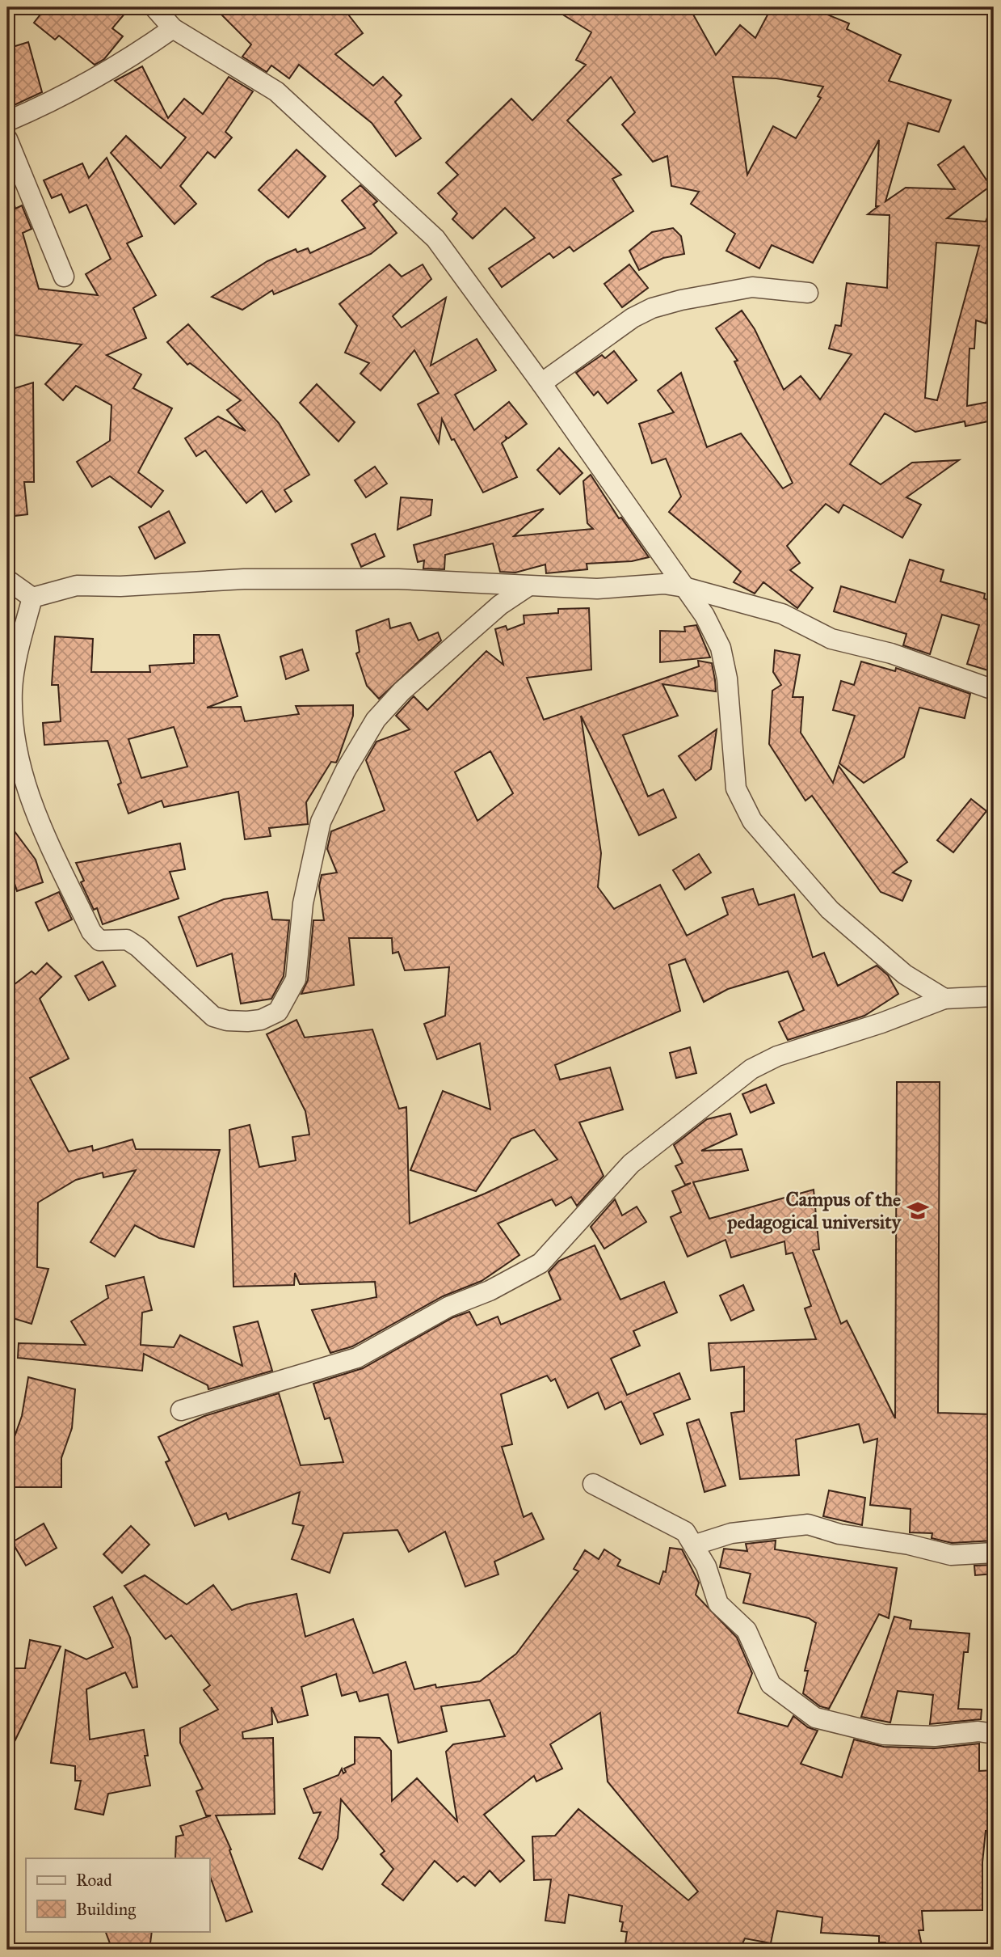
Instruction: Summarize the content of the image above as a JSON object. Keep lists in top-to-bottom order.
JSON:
{
  "places": {
    "school or university": ["Campus of the pedagogical university"]
  },
  "legend": ["Road", "Building"]
}
